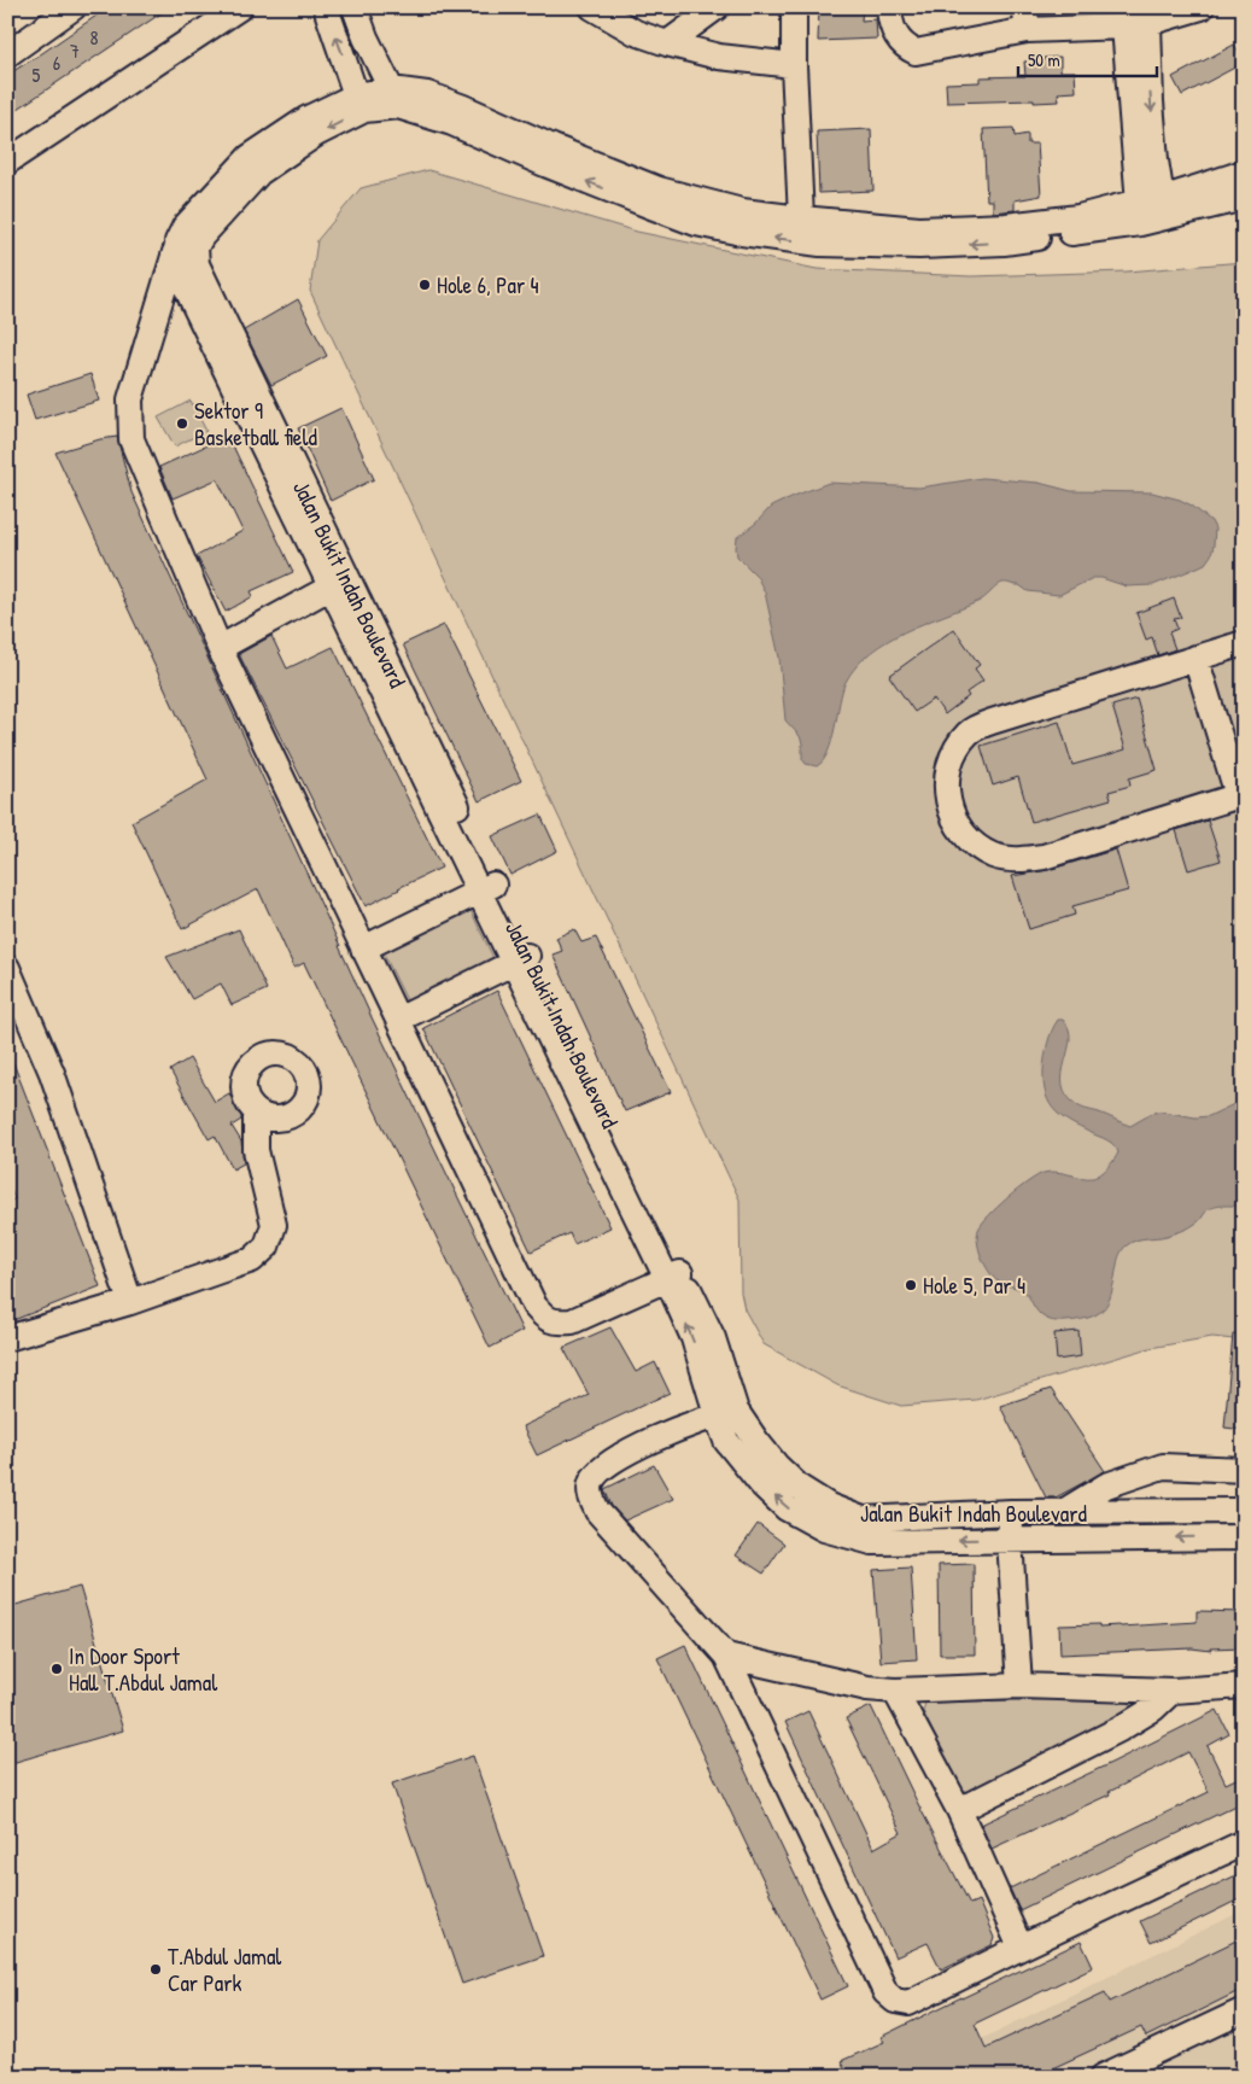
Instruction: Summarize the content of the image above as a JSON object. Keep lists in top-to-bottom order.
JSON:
{
  "streets": {
    "street": ["Jalan Bukit Indah Boulevard"]
  },
  "places": [
    "Hole 6, Par 4",
    "Sektor 9 Basketball field",
    "Hole 5, Par 4",
    "In Door Sport Hall T.Abdul Jamal",
    "T.Abdul Jamal Car Park"
  ],
  "house_numbers": [
    "8",
    "7",
    "6",
    "5"
  ],
  "scale_bar": "50 m"
}
